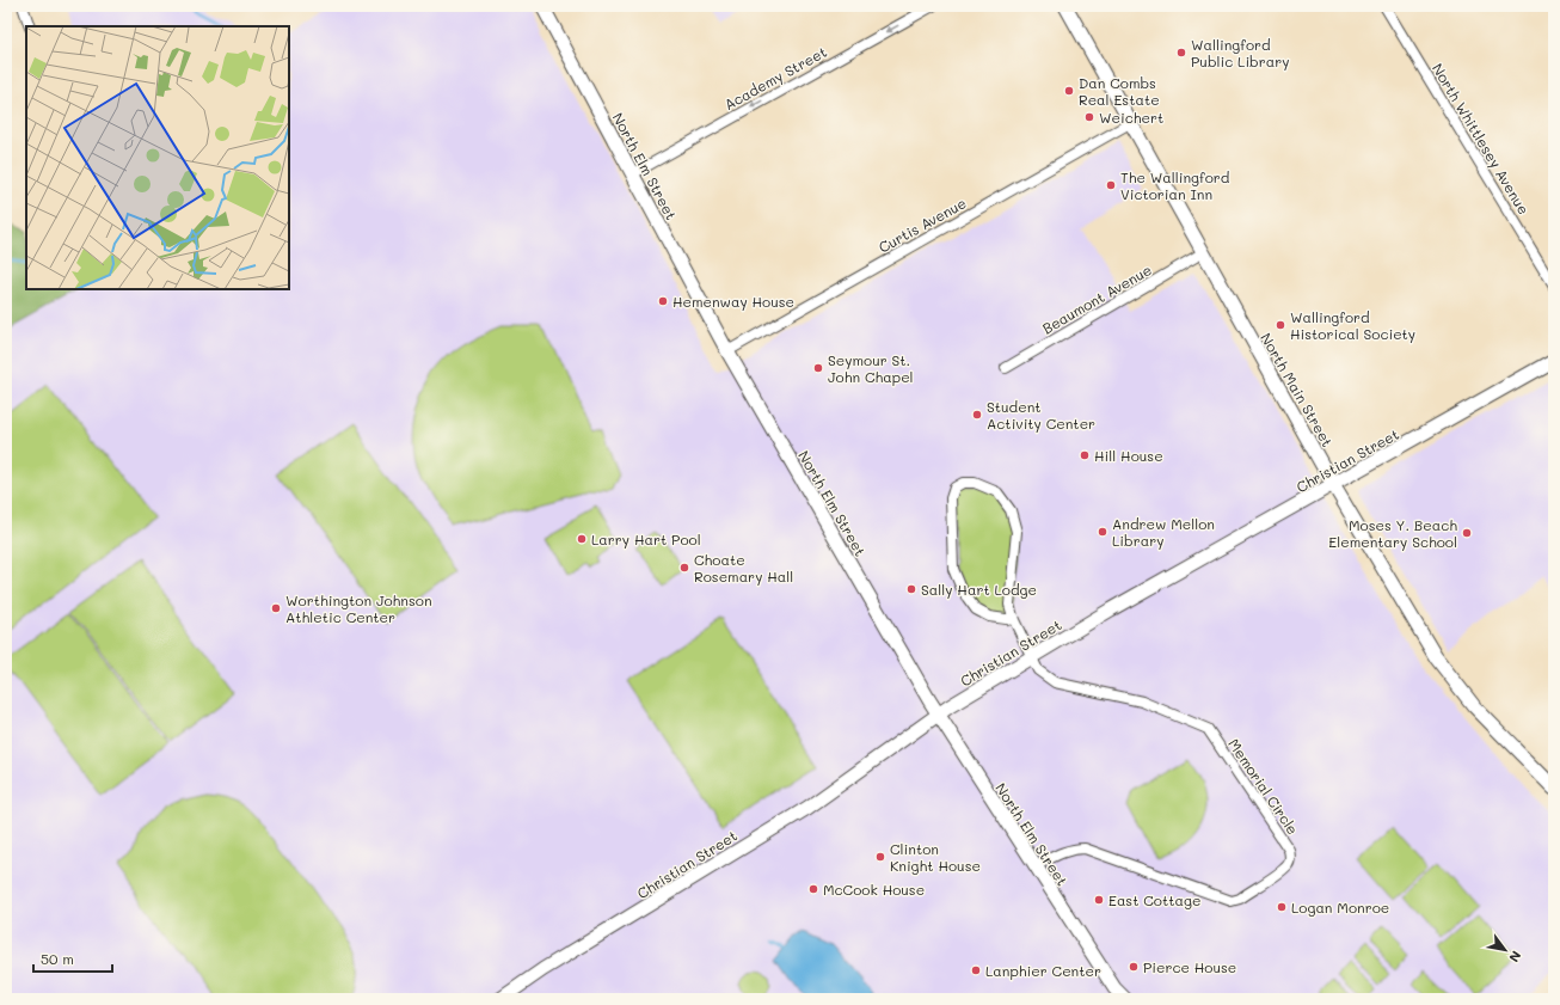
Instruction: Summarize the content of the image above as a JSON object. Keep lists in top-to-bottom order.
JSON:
{
  "streets": {
    "main road": ["North Elm Street", "North Main Street", "Christian Street"],
    "street": [
      "Academy Street",
      "North Whittlesey Avenue",
      "Curtis Avenue",
      "Beaumont Avenue",
      "Memorial Circle"
    ]
  },
  "crossings": [
    ["Academy Street", "North Elm Street"],
    ["North Elm Street", "Curtis Avenue"],
    ["North Elm Street", "Christian Street"],
    ["North Elm Street", "Memorial Circle"],
    ["Curtis Avenue", "North Main Street"],
    ["Beaumont Avenue", "North Main Street"],
    ["North Main Street", "Christian Street"],
    ["Christian Street", "Memorial Circle"]
  ],
  "one_way": ["Academy Street"],
  "places": [
    "Wallingford Public Library",
    "Dan Combs Real Estate",
    "Weichert",
    "The Wallingford Victorian Inn",
    "Hemenway House",
    "Wallingford Historical Society",
    "Seymour St. John Chapel",
    "Student Activity Center",
    "Hill House",
    "Andrew Mellon Library",
    "Moses Y. Beach Elementary School",
    "Larry Hart Pool",
    "Choate Rosemary Hall",
    "Sally Hart Lodge",
    "Worthington Johnson Athletic Center",
    "Clinton Knight House",
    "McCook House",
    "East Cottage",
    "Logan Monroe",
    "Pierce House",
    "Lanphier Center"
  ],
  "scale_bar": "50 m",
  "north": "bottom right"
}
